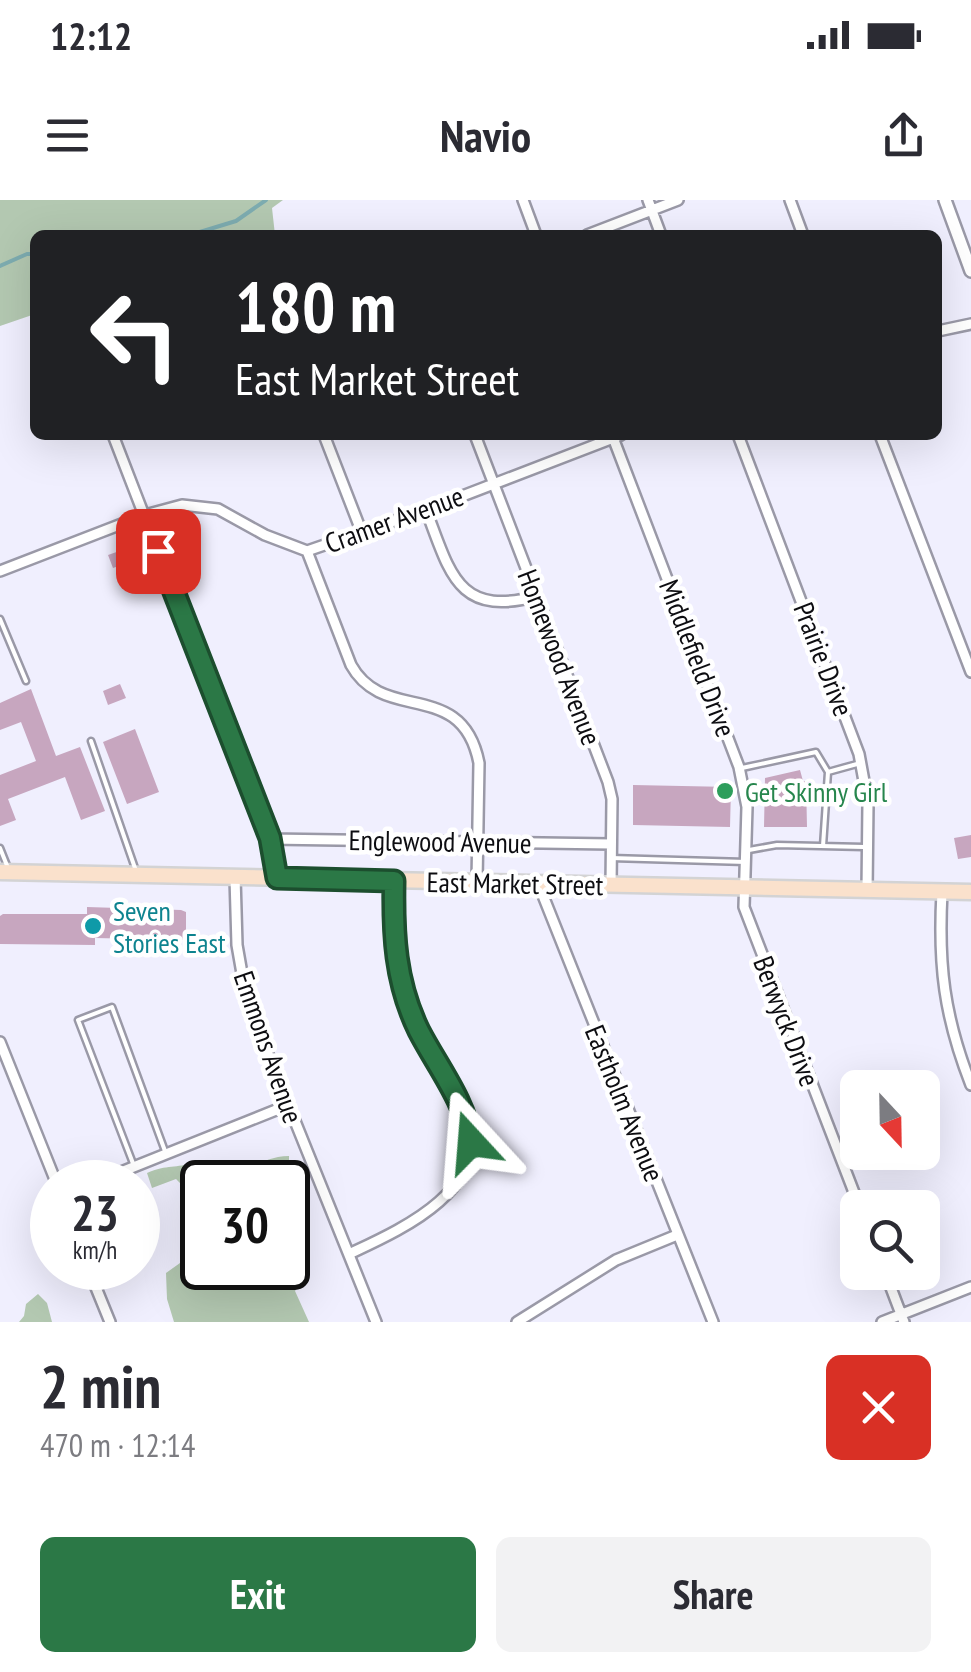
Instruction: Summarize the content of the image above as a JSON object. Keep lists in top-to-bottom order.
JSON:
{
  "streets": {
    "main road": ["East Market Street"],
    "street": [
      "Cramer Avenue",
      "Homewood Avenue",
      "Middlefield Drive",
      "Prairie Drive",
      "Englewood Avenue",
      "Berwyck Drive",
      "Emmons Avenue",
      "Eastholm Avenue"
    ]
  },
  "crossings": [
    ["Cramer Avenue", "Homewood Avenue"],
    ["Homewood Avenue", "Englewood Avenue"],
    ["Homewood Avenue", "East Market Street"],
    ["Middlefield Drive", "East Market Street"],
    ["Middlefield Drive", "Berwyck Drive"],
    ["Prairie Drive", "East Market Street"],
    ["East Market Street", "Berwyck Drive"],
    ["East Market Street", "Emmons Avenue"],
    ["East Market Street", "Eastholm Avenue"]
  ],
  "places": ["Get Skinny Girl", "Seven Stories East"],
  "north": "bottom",
  "page": {
    "status": "12:12",
    "header": "Navio",
    "turn": ["180 m", "East Market Street"],
    "speed": "23 km/h",
    "limit": "30",
    "heading": ["2 min", "470 m · 12:14"],
    "buttons": ["Exit", "Share"]
  }
}
